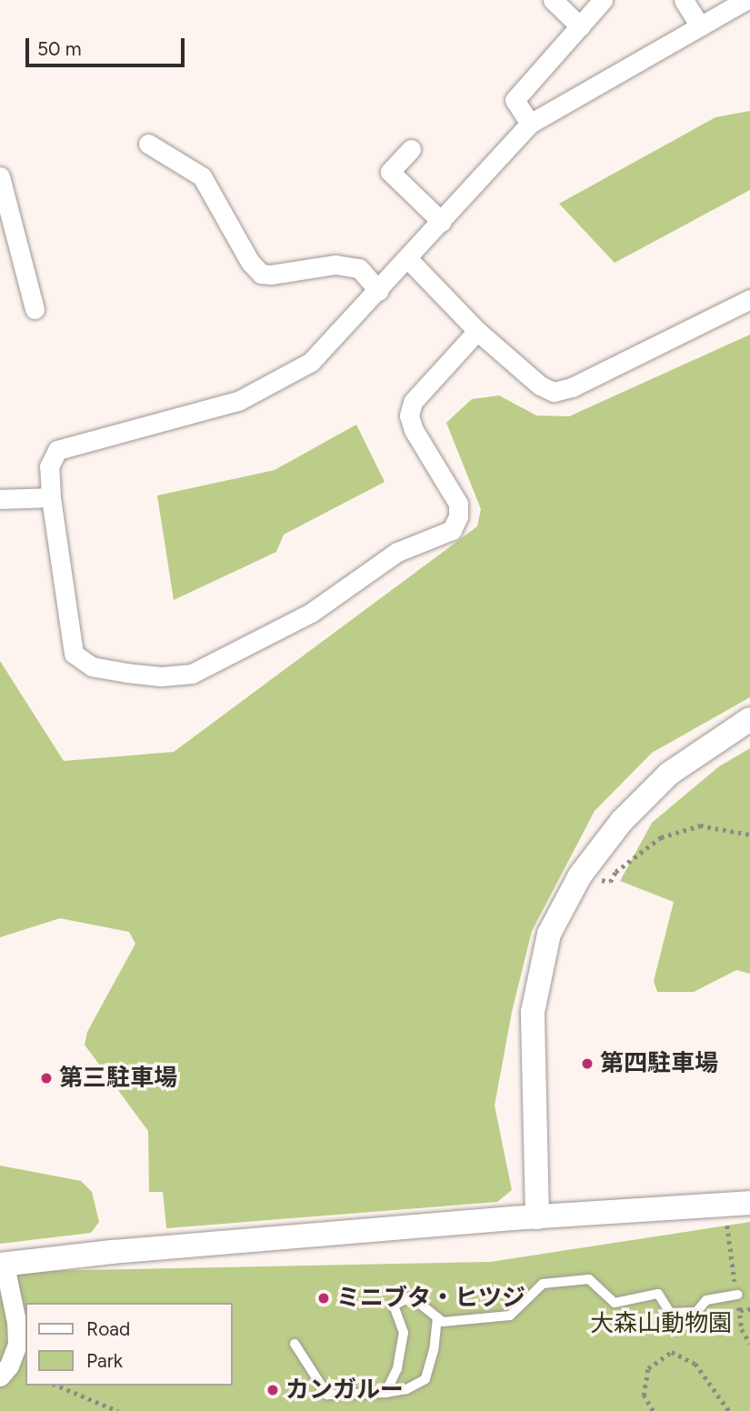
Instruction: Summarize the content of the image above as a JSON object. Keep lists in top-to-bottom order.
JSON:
{
  "parks": ["大森山動物園"],
  "places": [
    "第四駐車場",
    "第三駐車場",
    "ミニブタ・ヒツジ",
    "カンガルー"
  ],
  "legend": ["Road", "Park"],
  "scale_bar": "50 m"
}
